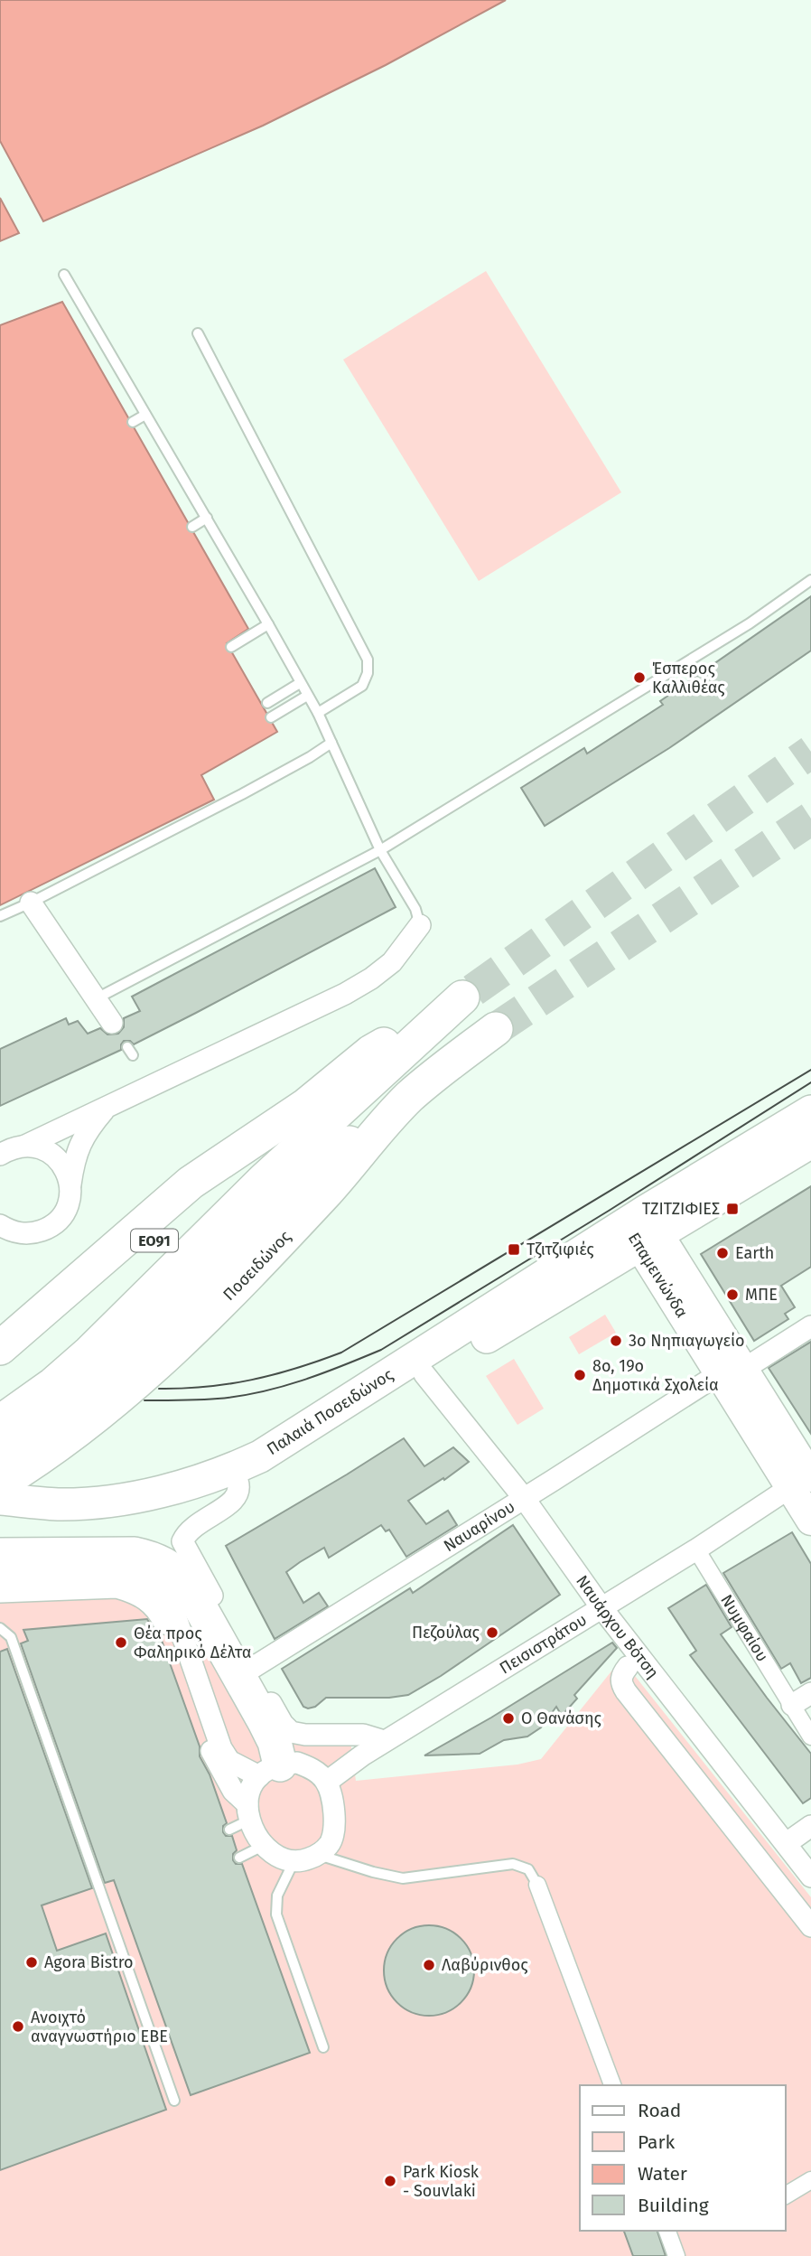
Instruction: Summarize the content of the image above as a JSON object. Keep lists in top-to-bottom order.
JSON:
{
  "streets": {
    "highway": ["ΕΟ91", "Ποσειδώνος"],
    "main road": ["Επαμεινώνδα", "Παλαιά Ποσειδώνος"],
    "street": [
      "Ναυαρίνου",
      "Ναυάρχου Βότση",
      "Νυμφαίου",
      "Πεισιστράτου"
    ]
  },
  "crossings": [
    ["Επαμεινώνδα", "Παλαιά Ποσειδώνος"],
    ["Επαμεινώνδα", "Ναυαρίνου"],
    ["Επαμεινώνδα", "Πεισιστράτου"],
    ["Παλαιά Ποσειδώνος", "Ναυάρχου Βότση"],
    ["Ναυαρίνου", "Ναυάρχου Βότση"],
    ["Ναυάρχου Βότση", "Πεισιστράτου"],
    ["Νυμφαίου", "Πεισιστράτου"]
  ],
  "places": {
    "other": [
      "Έσπερος Καλλιθέας",
      "Earth",
      "ΜΠΕ",
      "3ο Νηπιαγωγείο",
      "8ο, 19ο Δημοτικά Σχολεία",
      "Πεζούλας",
      "Θέα προς Φαληρικό Δέλτα",
      "Ο Θανάσης",
      "Agora Bistro",
      "Λαβύρινθος",
      "Ανοιχτό αναγνωστήριο ΕΒΕ",
      "Park Kiosk - Souvlaki"
    ],
    "transit": ["ΤΖΙΤΖΙΦΙΕΣ", "Τζιτζιφιές"]
  },
  "legend": [
    "Road",
    "Park",
    "Water",
    "Building"
  ]
}
